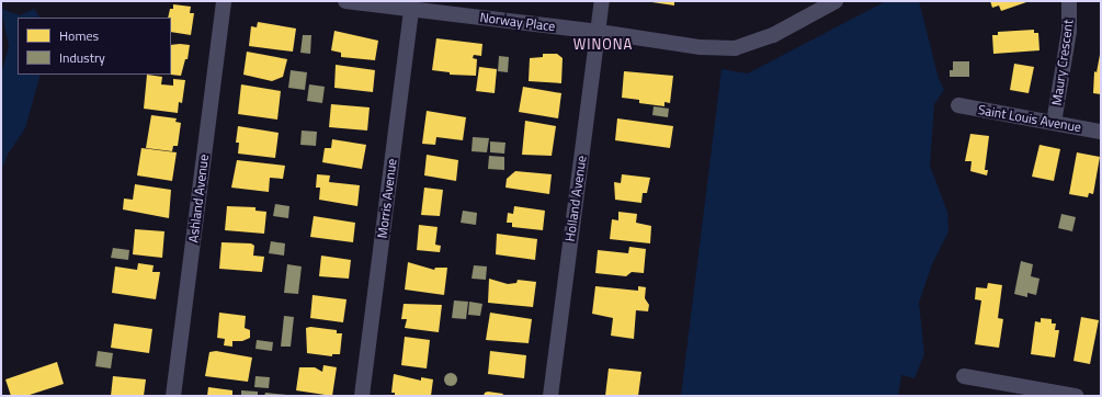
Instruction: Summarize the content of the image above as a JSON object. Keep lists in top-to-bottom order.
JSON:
{
  "streets": {
    "street": [
      "Norway Place",
      "Maury Crescent",
      "Saint Louis Avenue",
      "Ashland Avenue",
      "Morris Avenue",
      "Holland Avenue"
    ]
  },
  "crossings": [
    ["Norway Place", "Morris Avenue"],
    ["Norway Place", "Holland Avenue"],
    ["Maury Crescent", "Saint Louis Avenue"]
  ],
  "districts": ["WINONA"],
  "legend": ["Homes", "Industry"]
}
